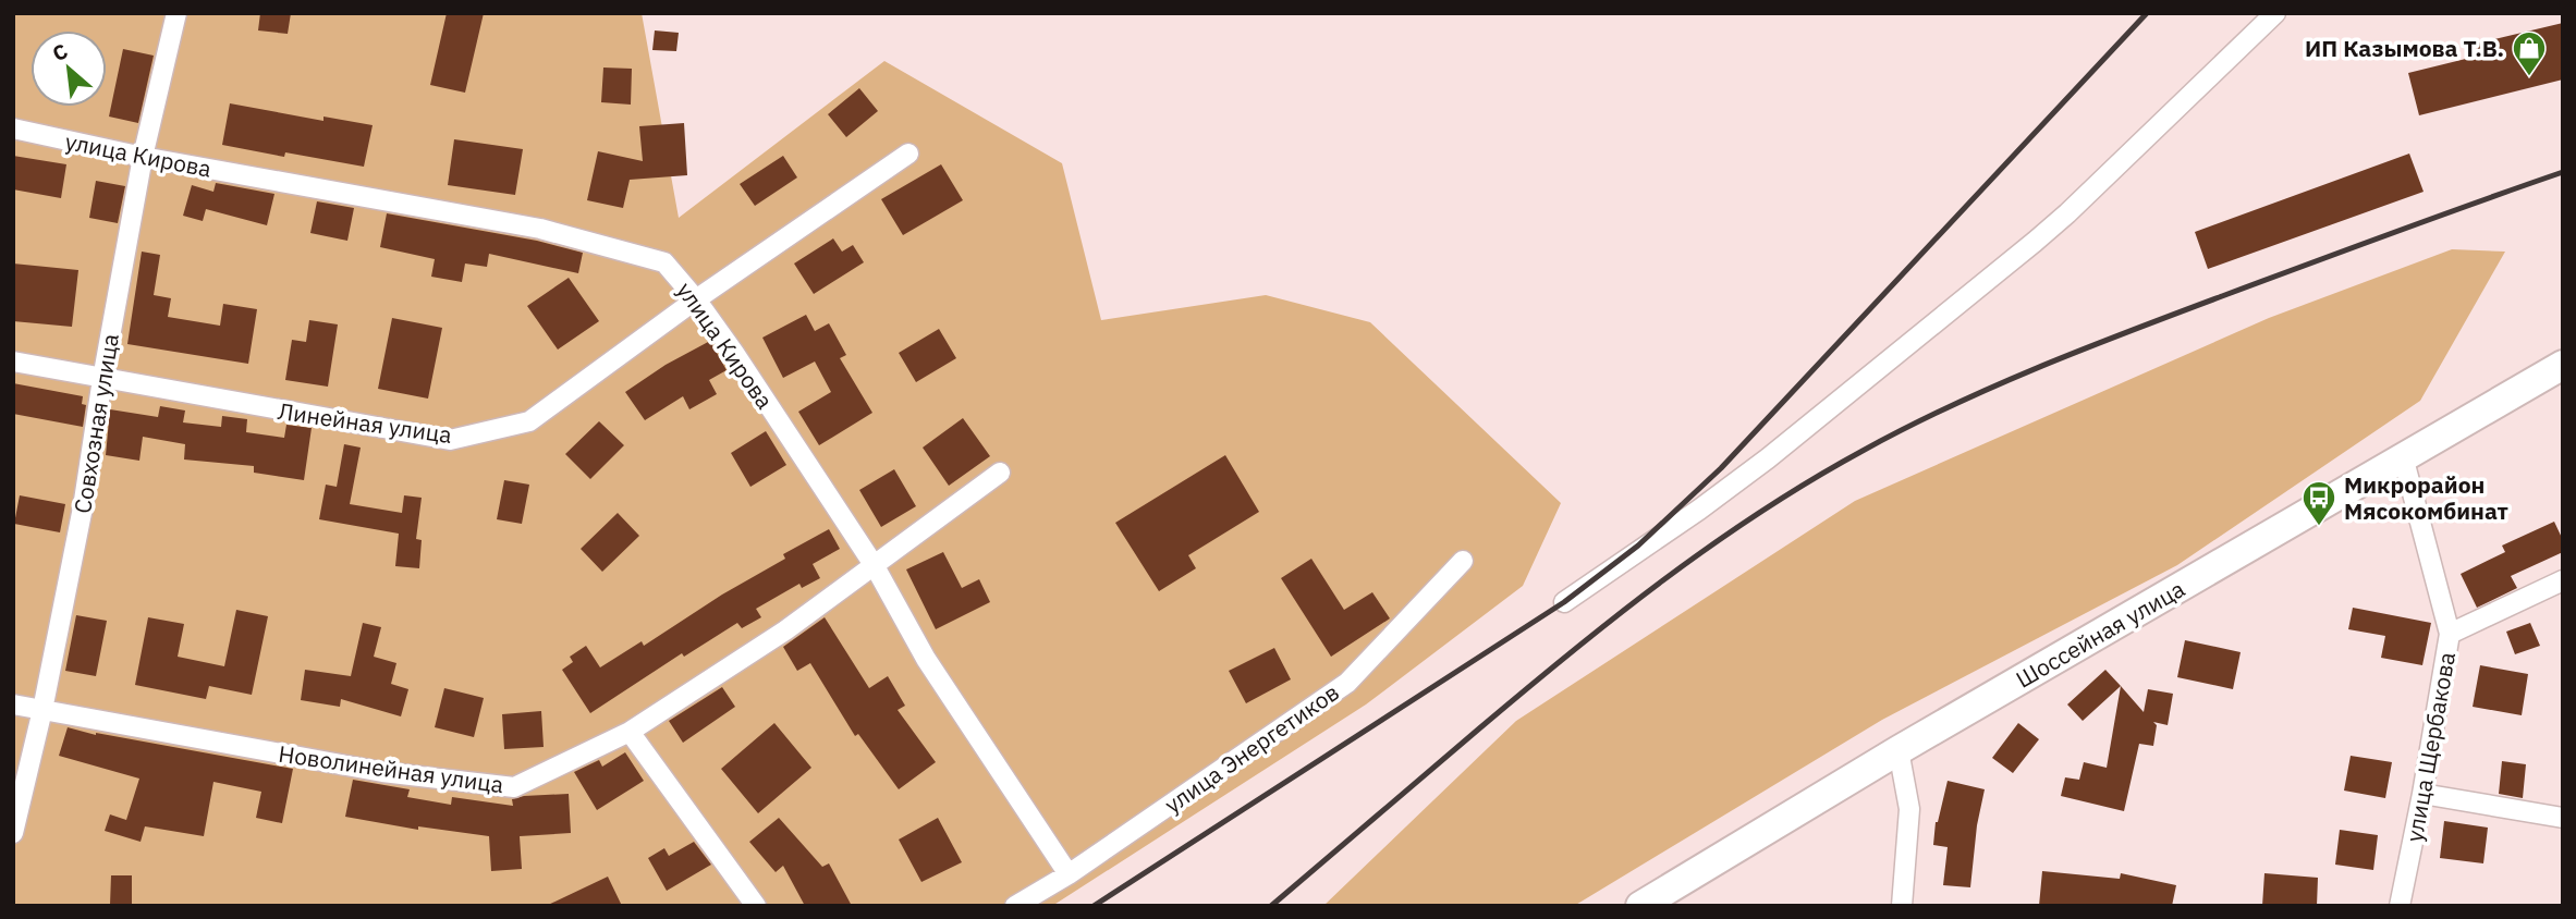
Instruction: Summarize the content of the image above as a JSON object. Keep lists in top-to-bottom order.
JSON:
{
  "streets": {
    "main road": ["Шоссейная улица"],
    "street": [
      "улица Кирова",
      "Линейная улица",
      "Совхозная улица",
      "улица Щербакова",
      "улица Энергетиков",
      "Новолинейная улица"
    ]
  },
  "crossings": [
    ["улица Кирова", "Линейная улица"],
    ["улица Кирова", "Совхозная улица"],
    ["улица Кирова", "улица Энергетиков"],
    ["улица Кирова", "Новолинейная улица"],
    ["Линейная улица", "Совхозная улица"],
    ["Совхозная улица", "Новолинейная улица"],
    ["Шоссейная улица", "улица Щербакова"]
  ],
  "places": {
    "shop": ["ИП Казымова Т.В."],
    "bus stop": ["Микрорайон Мясокомбинат"]
  },
  "north": "top left"
}
